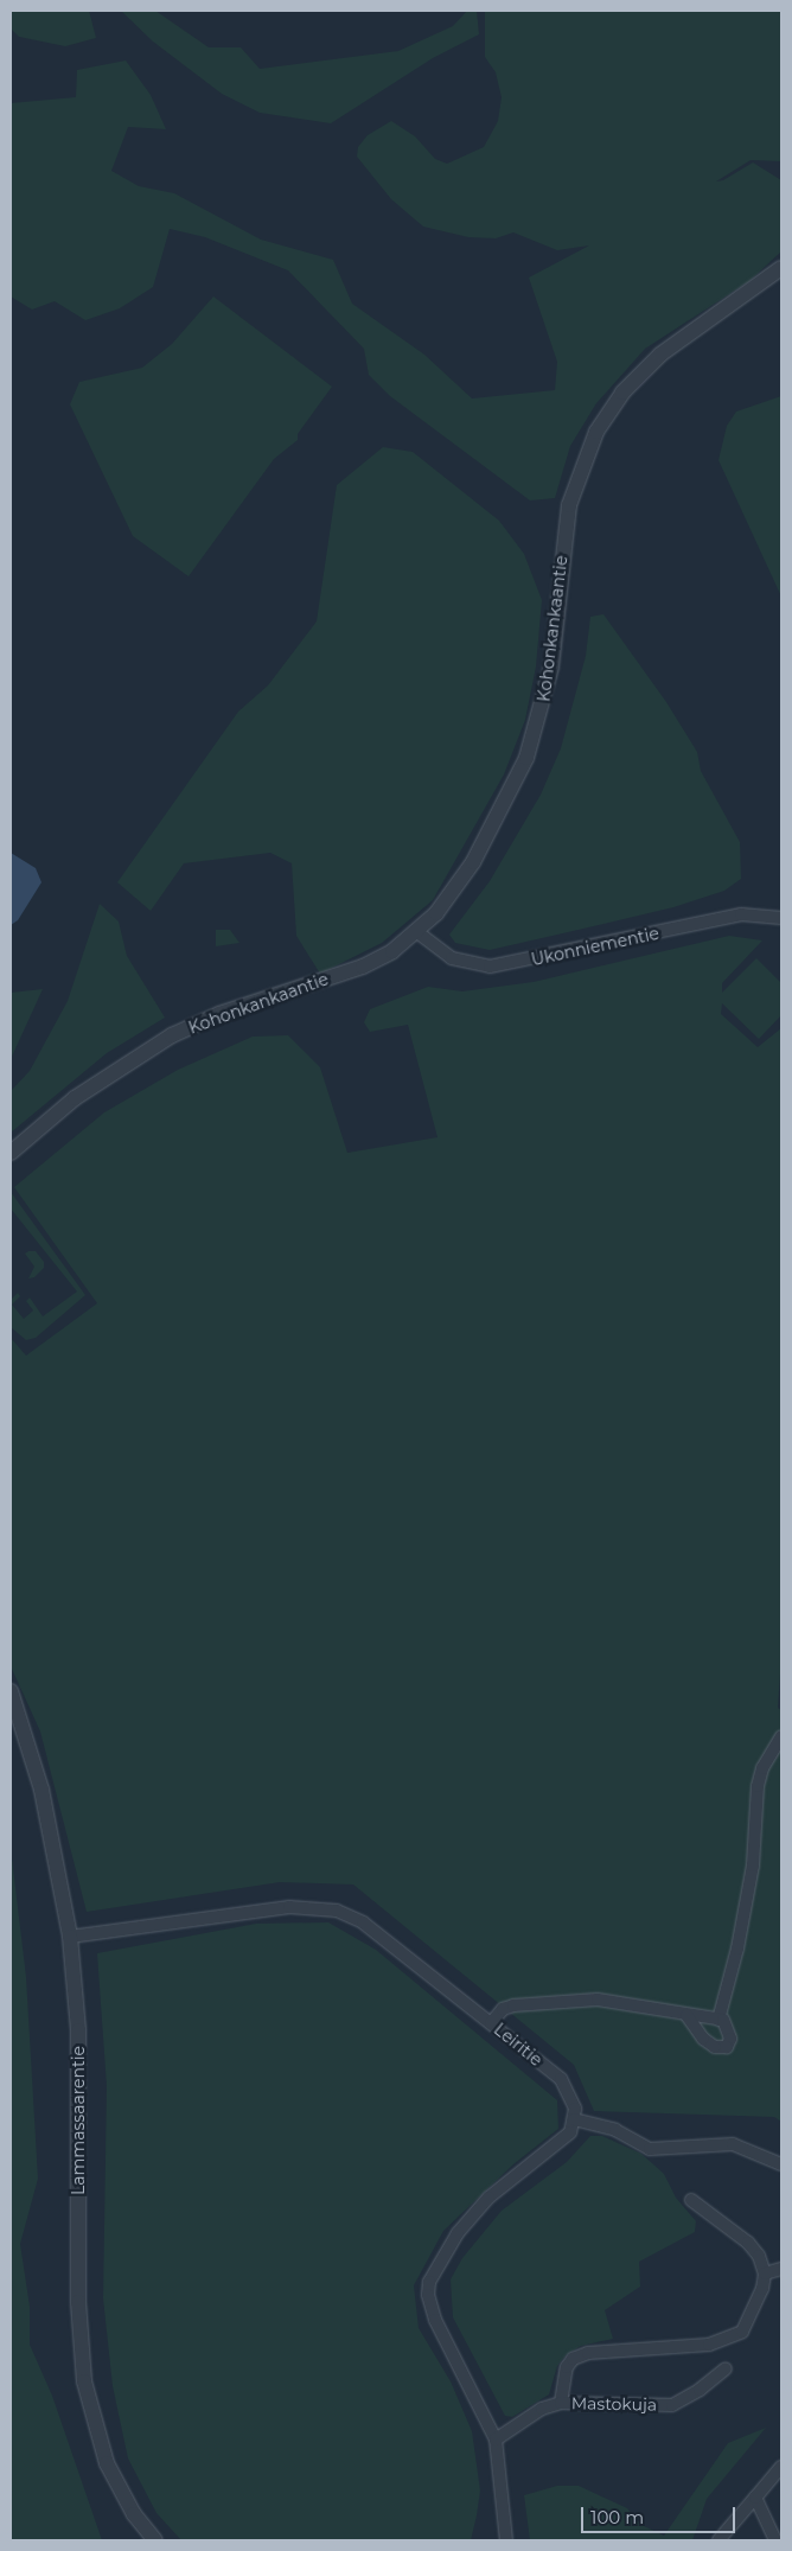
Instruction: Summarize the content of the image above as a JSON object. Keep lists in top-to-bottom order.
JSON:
{
  "streets": {
    "street": [
      "Kohonkankaantie",
      "Ukonniementie",
      "Leiritie",
      "Lammassaarentie",
      "Mastokuja"
    ]
  },
  "crossings": [
    ["Kohonkankaantie", "Ukonniementie"],
    ["Leiritie", "Lammassaarentie"]
  ],
  "scale_bar": "100 m"
}
